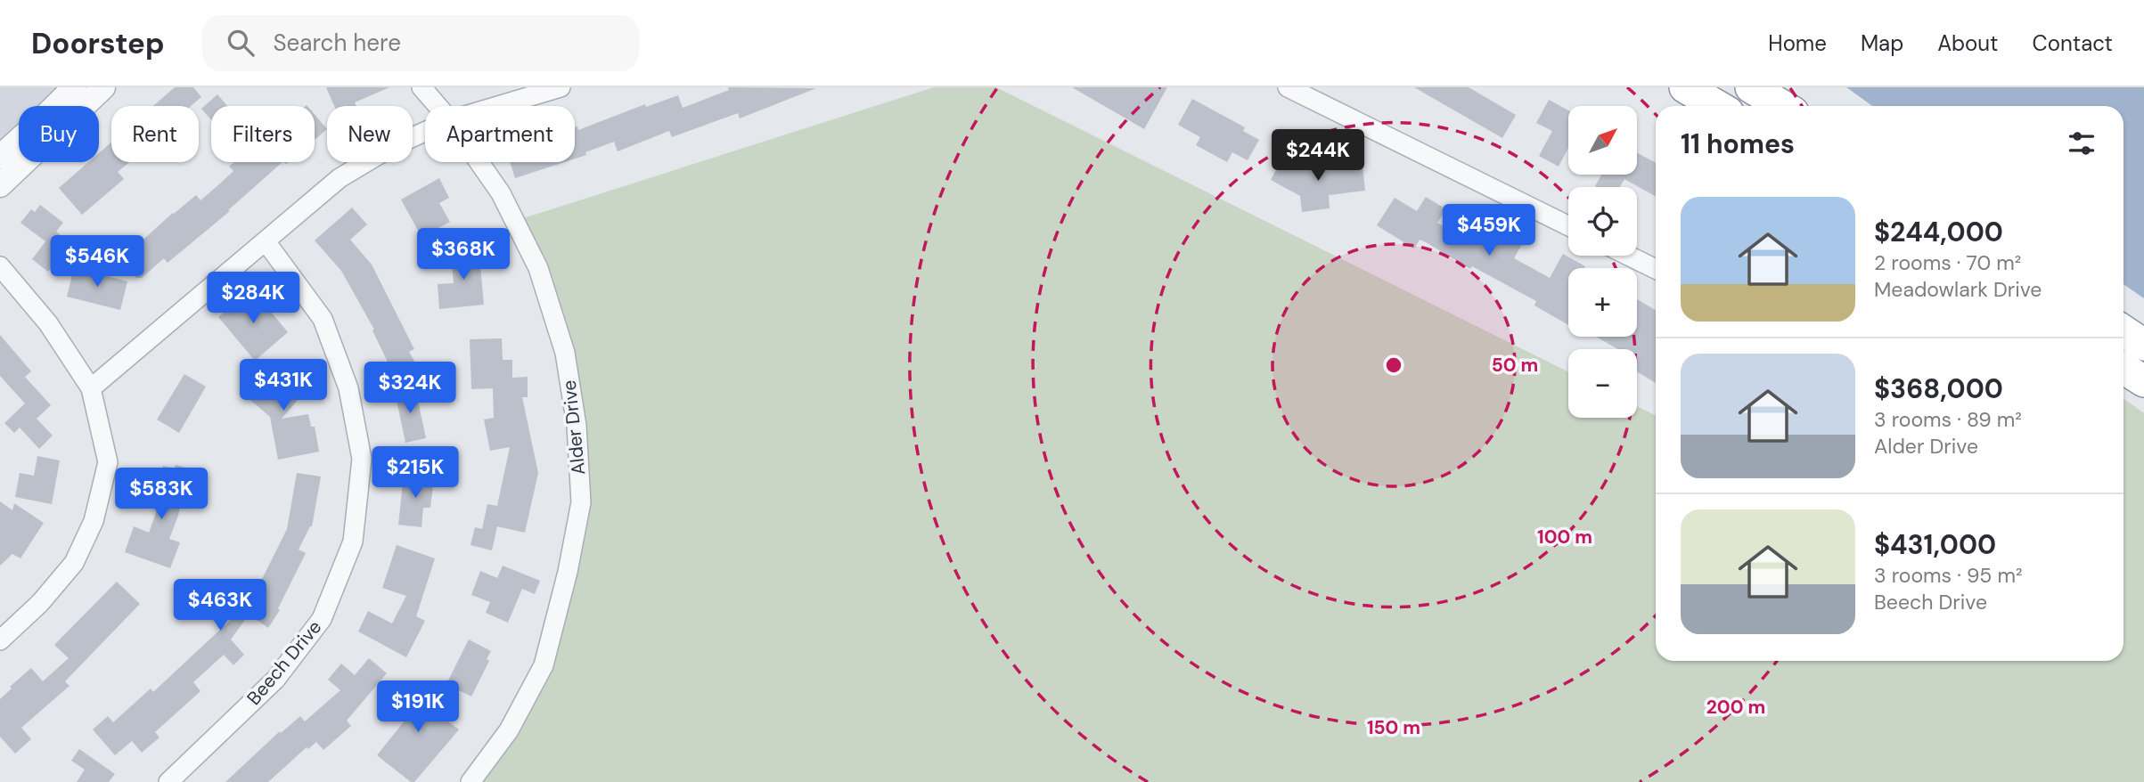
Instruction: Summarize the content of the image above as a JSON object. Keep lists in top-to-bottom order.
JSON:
{
  "streets": {
    "street": ["Alder Drive", "Beech Drive"]
  },
  "north": "top right",
  "page": {
    "header": "Doorstep",
    "search": "Search here",
    "nav": [
      "Home",
      "Map",
      "About",
      "Contact"
    ],
    "map_buttons": ["+", "−"],
    "chip": [
      "Buy",
      "Rent",
      "Filters",
      "New",
      "Apartment"
    ],
    "heading": "11 homes",
    "price": [
      "$244K",
      "$459K",
      "$368K",
      "$546K",
      "$284K",
      "$431K",
      "$324K",
      "$215K",
      "$583K",
      "$463K",
      "$191K"
    ],
    "list": [
      {
        "name": "$244,000",
        "note": "2 rooms · 70 m² · Meadowlark Drive"
      },
      {
        "name": "$368,000",
        "note": "3 rooms · 89 m² · Alder Drive"
      },
      {
        "name": "$431,000",
        "note": "3 rooms · 95 m² · Beech Drive"
      }
    ]
  },
  "rings": [
    "50 m",
    "100 m",
    "200 m",
    "150 m"
  ]
}
